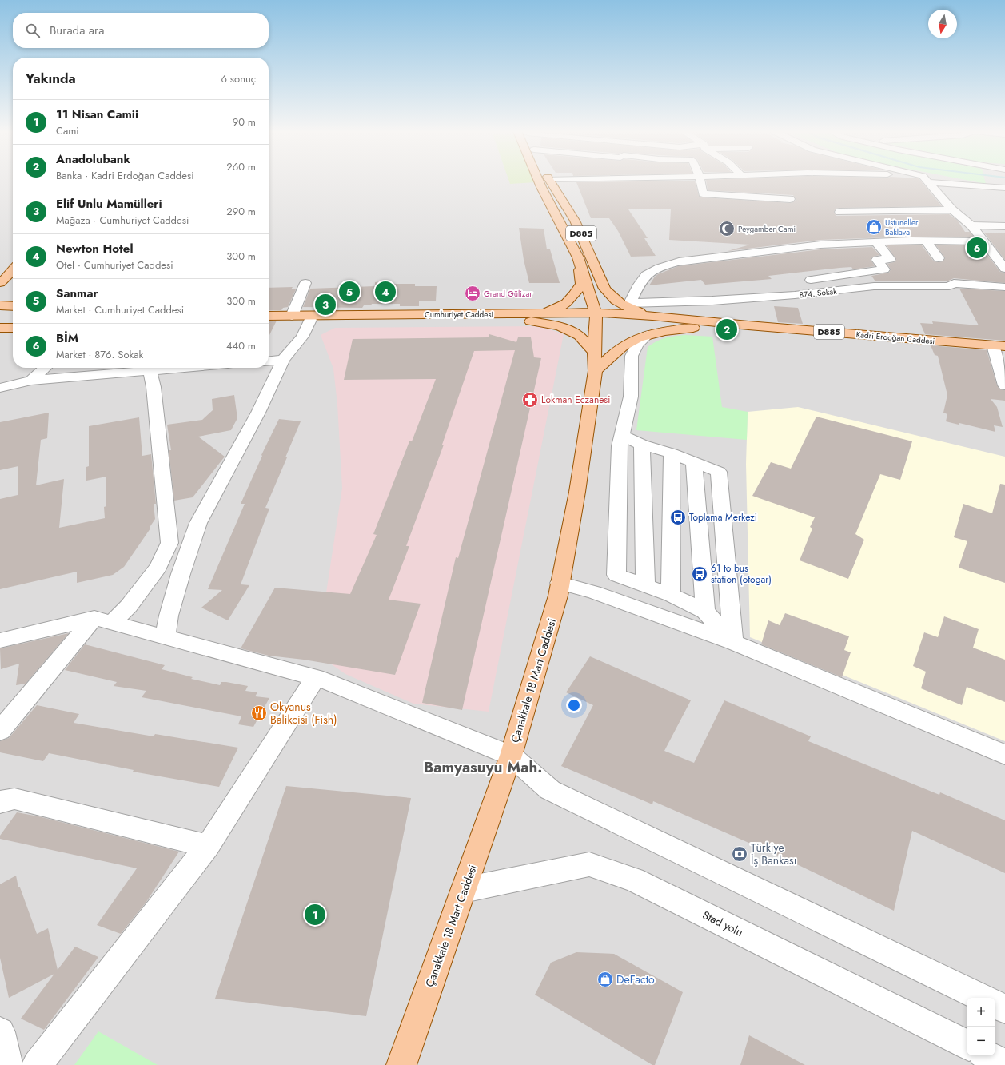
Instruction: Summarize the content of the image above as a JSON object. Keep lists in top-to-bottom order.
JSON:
{
  "streets": {
    "main road": [
      "D885",
      "Cumhuriyet Caddesi",
      "Kadri Erdoğan Caddesi",
      "Çanakkale 18 Mart Caddesi"
    ],
    "street": ["874. Sokak", "Stad yolu"]
  },
  "crossings": [
    ["D885", "Cumhuriyet Caddesi"],
    ["D885", "Kadri Erdoğan Caddesi"],
    ["D885", "Çanakkale 18 Mart Caddesi"],
    ["Cumhuriyet Caddesi", "Kadri Erdoğan Caddesi"],
    ["Cumhuriyet Caddesi", "Çanakkale 18 Mart Caddesi"],
    ["Çanakkale 18 Mart Caddesi", "Stad yolu"]
  ],
  "districts": ["Bamyasuyu Mah."],
  "places": {
    "shop": ["Ustuneller Baklava", "DeFacto"],
    "mosque": ["Peygamber Cami"],
    "hotel": ["Grand Gülizar"],
    "pharmacy": ["Lokman Eczanesi"],
    "bus stop": ["Toplama Merkezi", "61 to bus station (otogar)"],
    "restaurant": ["Okyanus Balikcisi (Fish)"],
    "bank": ["Türkiye İş Bankası"]
  },
  "north": "bottom",
  "page": {
    "search": "Burada ara",
    "heading": ["Yakında", "6 sonuç"],
    "list": [
      {
        "mark": "1",
        "name": "11 Nisan Camii",
        "note": "Cami",
        "value": "90 m"
      },
      {
        "mark": "2",
        "name": "Anadolubank",
        "note": "Banka · Kadri Erdoğan Caddesi",
        "value": "260 m"
      },
      {
        "mark": "3",
        "name": "Elif Unlu Mamülleri",
        "note": "Mağaza · Cumhuriyet Caddesi",
        "value": "290 m"
      },
      {
        "mark": "4",
        "name": "Newton Hotel",
        "note": "Otel · Cumhuriyet Caddesi",
        "value": "300 m"
      },
      {
        "mark": "5",
        "name": "Sanmar",
        "note": "Market · Cumhuriyet Caddesi",
        "value": "300 m"
      },
      {
        "mark": "6",
        "name": "BİM",
        "note": "Market · 876. Sokak",
        "value": "440 m"
      }
    ],
    "pins": [
      "6",
      "4",
      "5",
      "3",
      "2",
      "1"
    ],
    "map_buttons": ["+", "−"]
  }
}
